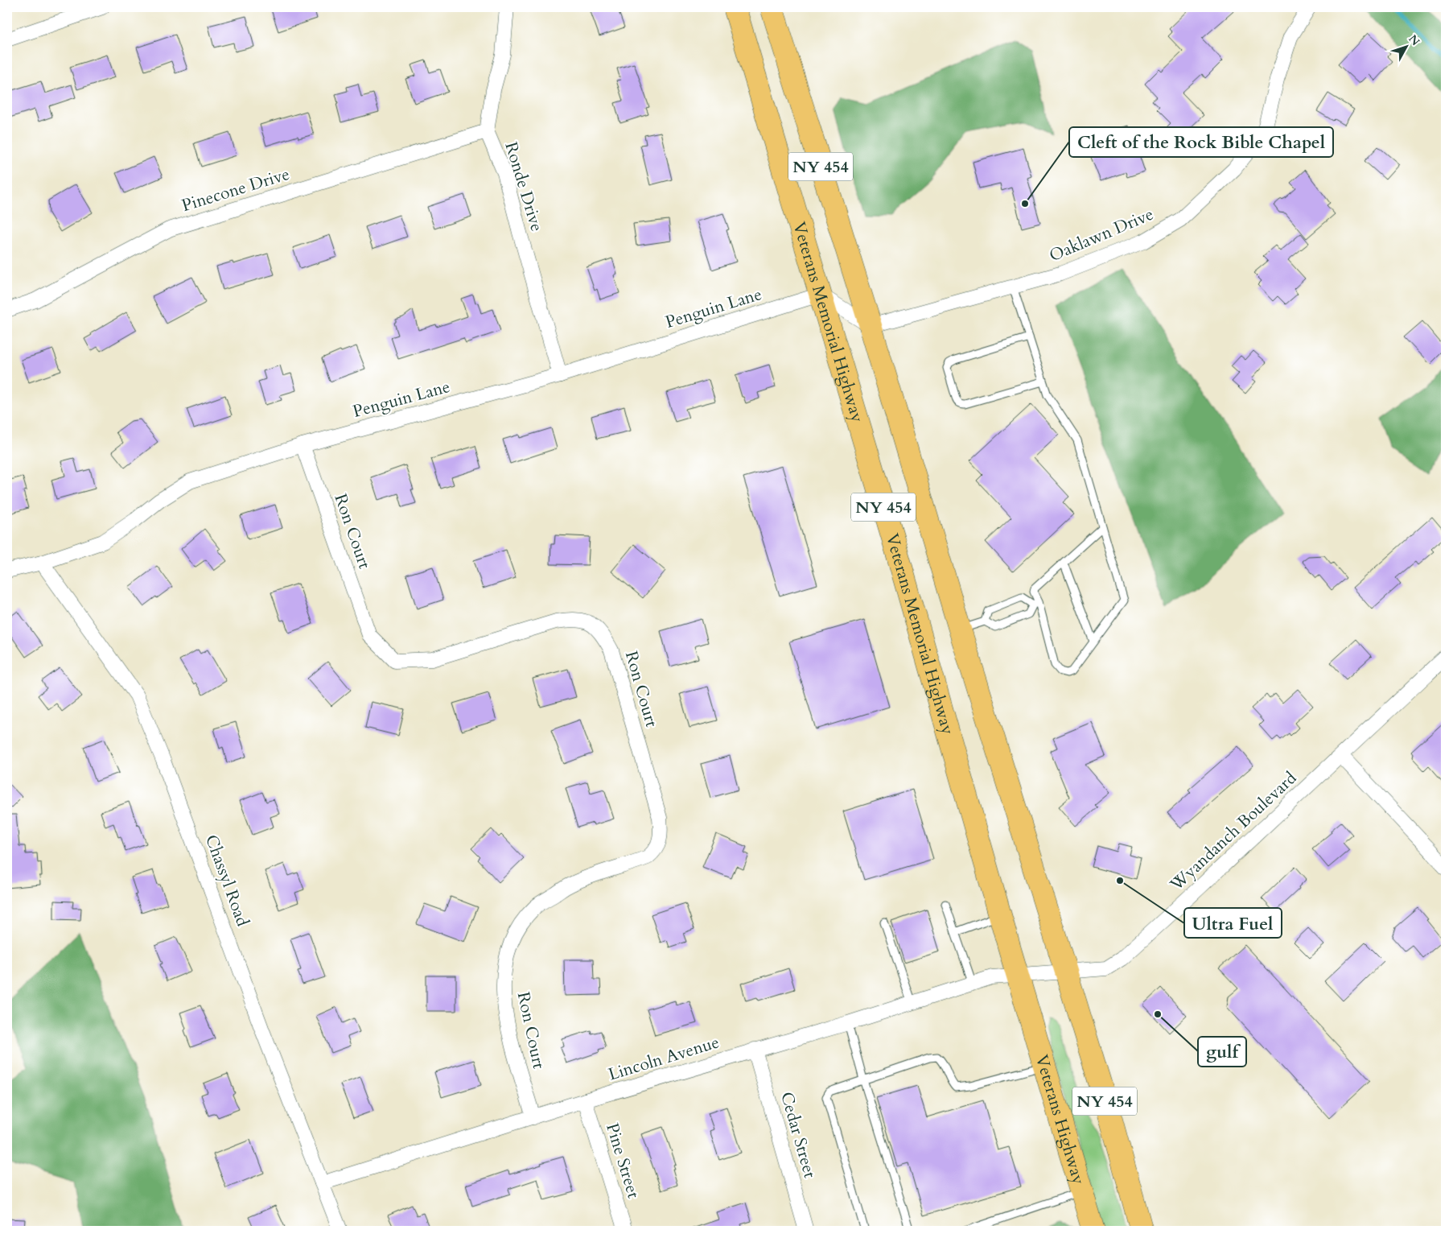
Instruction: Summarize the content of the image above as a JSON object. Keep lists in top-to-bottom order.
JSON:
{
  "streets": {
    "main road": ["NY 454", "Veterans Memorial Highway", "Veterans Highway"],
    "street": [
      "Ronde Drive",
      "Pinecone Drive",
      "Oaklawn Drive",
      "Penguin Lane",
      "Ron Court",
      "Wyandanch Boulevard",
      "Chassyl Road",
      "Lincoln Avenue",
      "Cedar Street",
      "Pine Street"
    ]
  },
  "crossings": [
    ["NY 454", "Oaklawn Drive"],
    ["NY 454", "Wyandanch Boulevard"],
    ["Ronde Drive", "Pinecone Drive"],
    ["Ronde Drive", "Penguin Lane"],
    ["Penguin Lane", "Veterans Memorial Highway"],
    ["Penguin Lane", "Ron Court"],
    ["Penguin Lane", "Chassyl Road"],
    ["Veterans Memorial Highway", "Wyandanch Boulevard"],
    ["Veterans Memorial Highway", "Lincoln Avenue"],
    ["Veterans Memorial Highway", "Veterans Highway"],
    ["Ron Court", "Lincoln Avenue"],
    ["Wyandanch Boulevard", "Lincoln Avenue"],
    ["Chassyl Road", "Lincoln Avenue"],
    ["Lincoln Avenue", "Cedar Street"],
    ["Lincoln Avenue", "Pine Street"]
  ],
  "places": ["Cleft of the Rock Bible Chapel", "Ultra Fuel", "gulf"],
  "north": "top right"
}
